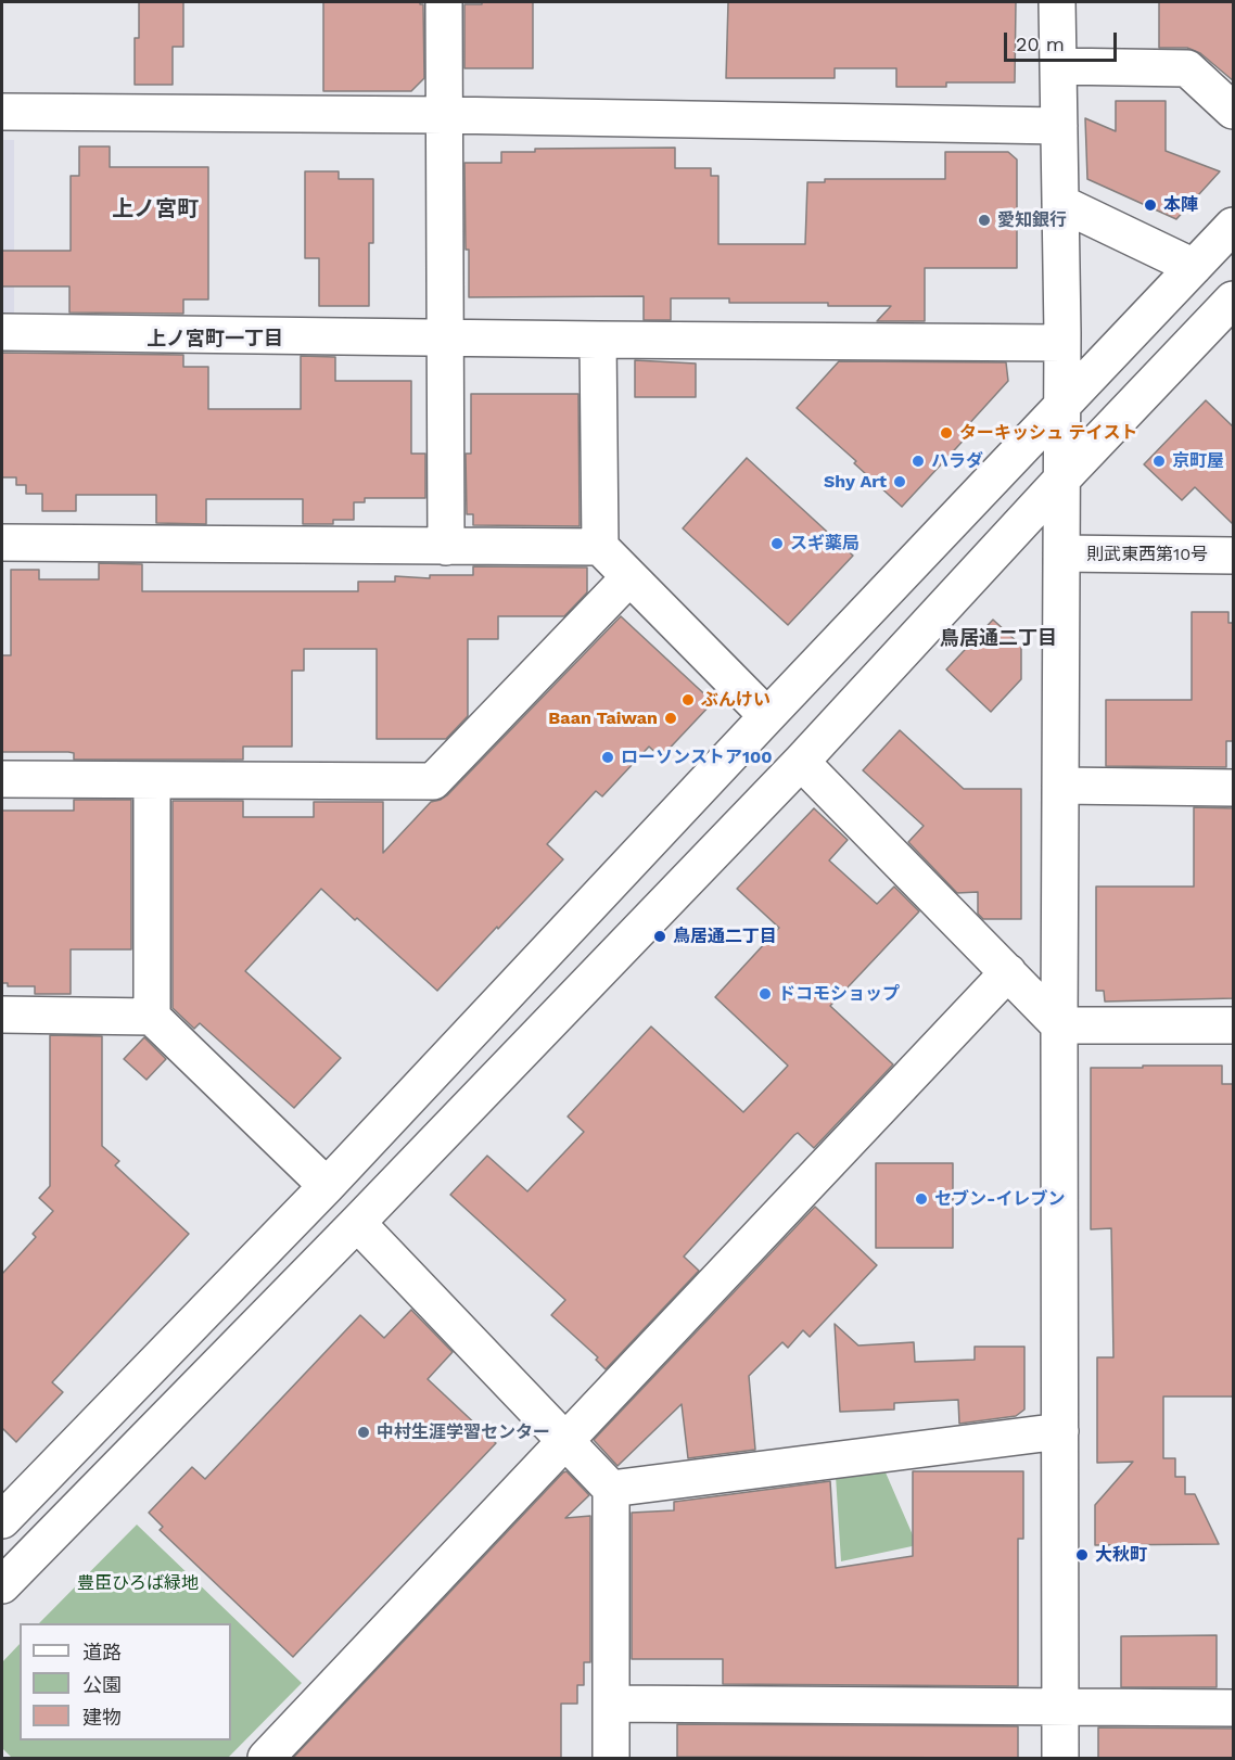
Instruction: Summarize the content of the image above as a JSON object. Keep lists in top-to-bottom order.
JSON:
{
  "streets": {
    "street": ["則武東西第10号"]
  },
  "districts": ["上ノ宮町", "上ノ宮町一丁目", "鳥居通二丁目"],
  "parks": ["豊臣ひろば緑地"],
  "places": [
    "本陣",
    "愛知銀行",
    "ターキッシュ テイスト",
    "ハラダ",
    "京町屋",
    "Shy Art",
    "スギ薬局",
    "ぶんけい",
    "Baan Taiwan",
    "ローソンストア100",
    "鳥居通二丁目",
    "ドコモショップ",
    "セブン-イレブン",
    "中村生涯学習センター",
    "大秋町"
  ],
  "legend": ["道路", "公園", "建物"],
  "scale_bar": "20 m"
}
